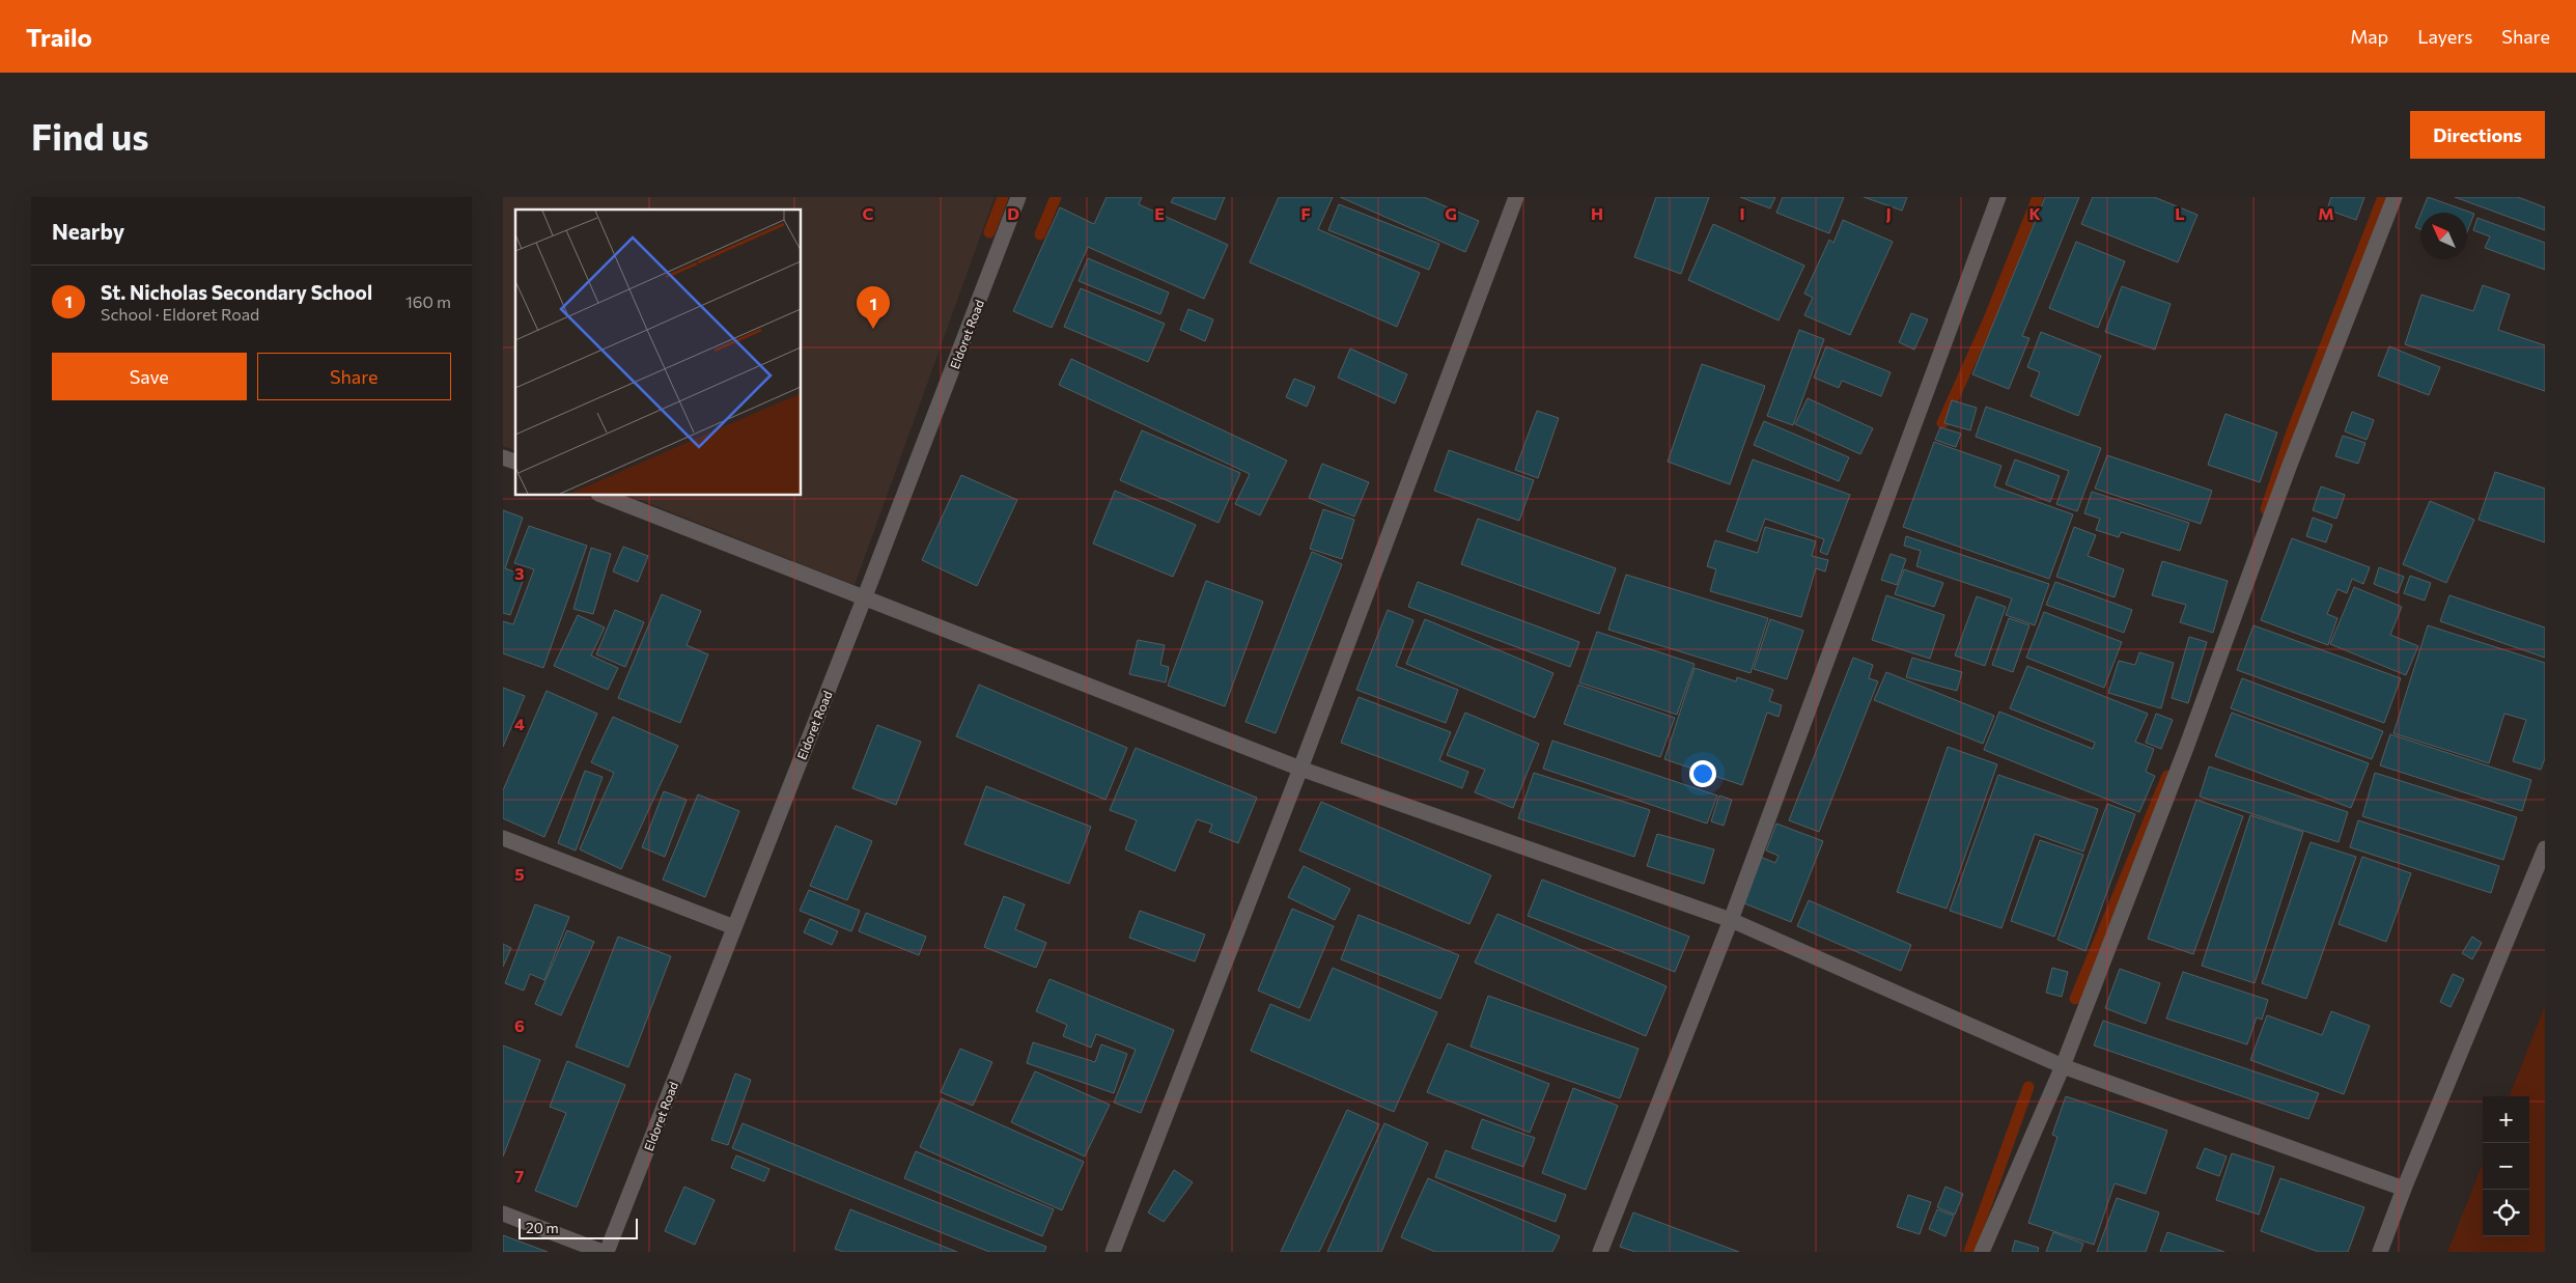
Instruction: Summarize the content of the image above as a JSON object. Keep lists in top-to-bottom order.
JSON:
{
  "streets": {
    "street": ["Eldoret Road"]
  },
  "scale_bar": "20 m",
  "north": "top left",
  "page": {
    "header": "Trailo",
    "nav": ["Map", "Layers", "Share"],
    "buttons": [
      "Directions",
      ["Save", "Share"]
    ],
    "title": "Find us",
    "heading": "Nearby",
    "list": [
      {
        "mark": "1",
        "name": "St. Nicholas Secondary School",
        "note": "School · Eldoret Road",
        "value": "160 m"
      }
    ],
    "pins": "1",
    "map_buttons": ["+", "−"],
    "scale": "20 m"
  },
  "grid": {
    "columns": [
      "C",
      "D",
      "E",
      "F",
      "G",
      "H",
      "I",
      "J",
      "K",
      "L",
      "M"
    ],
    "rows": [
      "3",
      "4",
      "5",
      "6",
      "7"
    ]
  }
}
